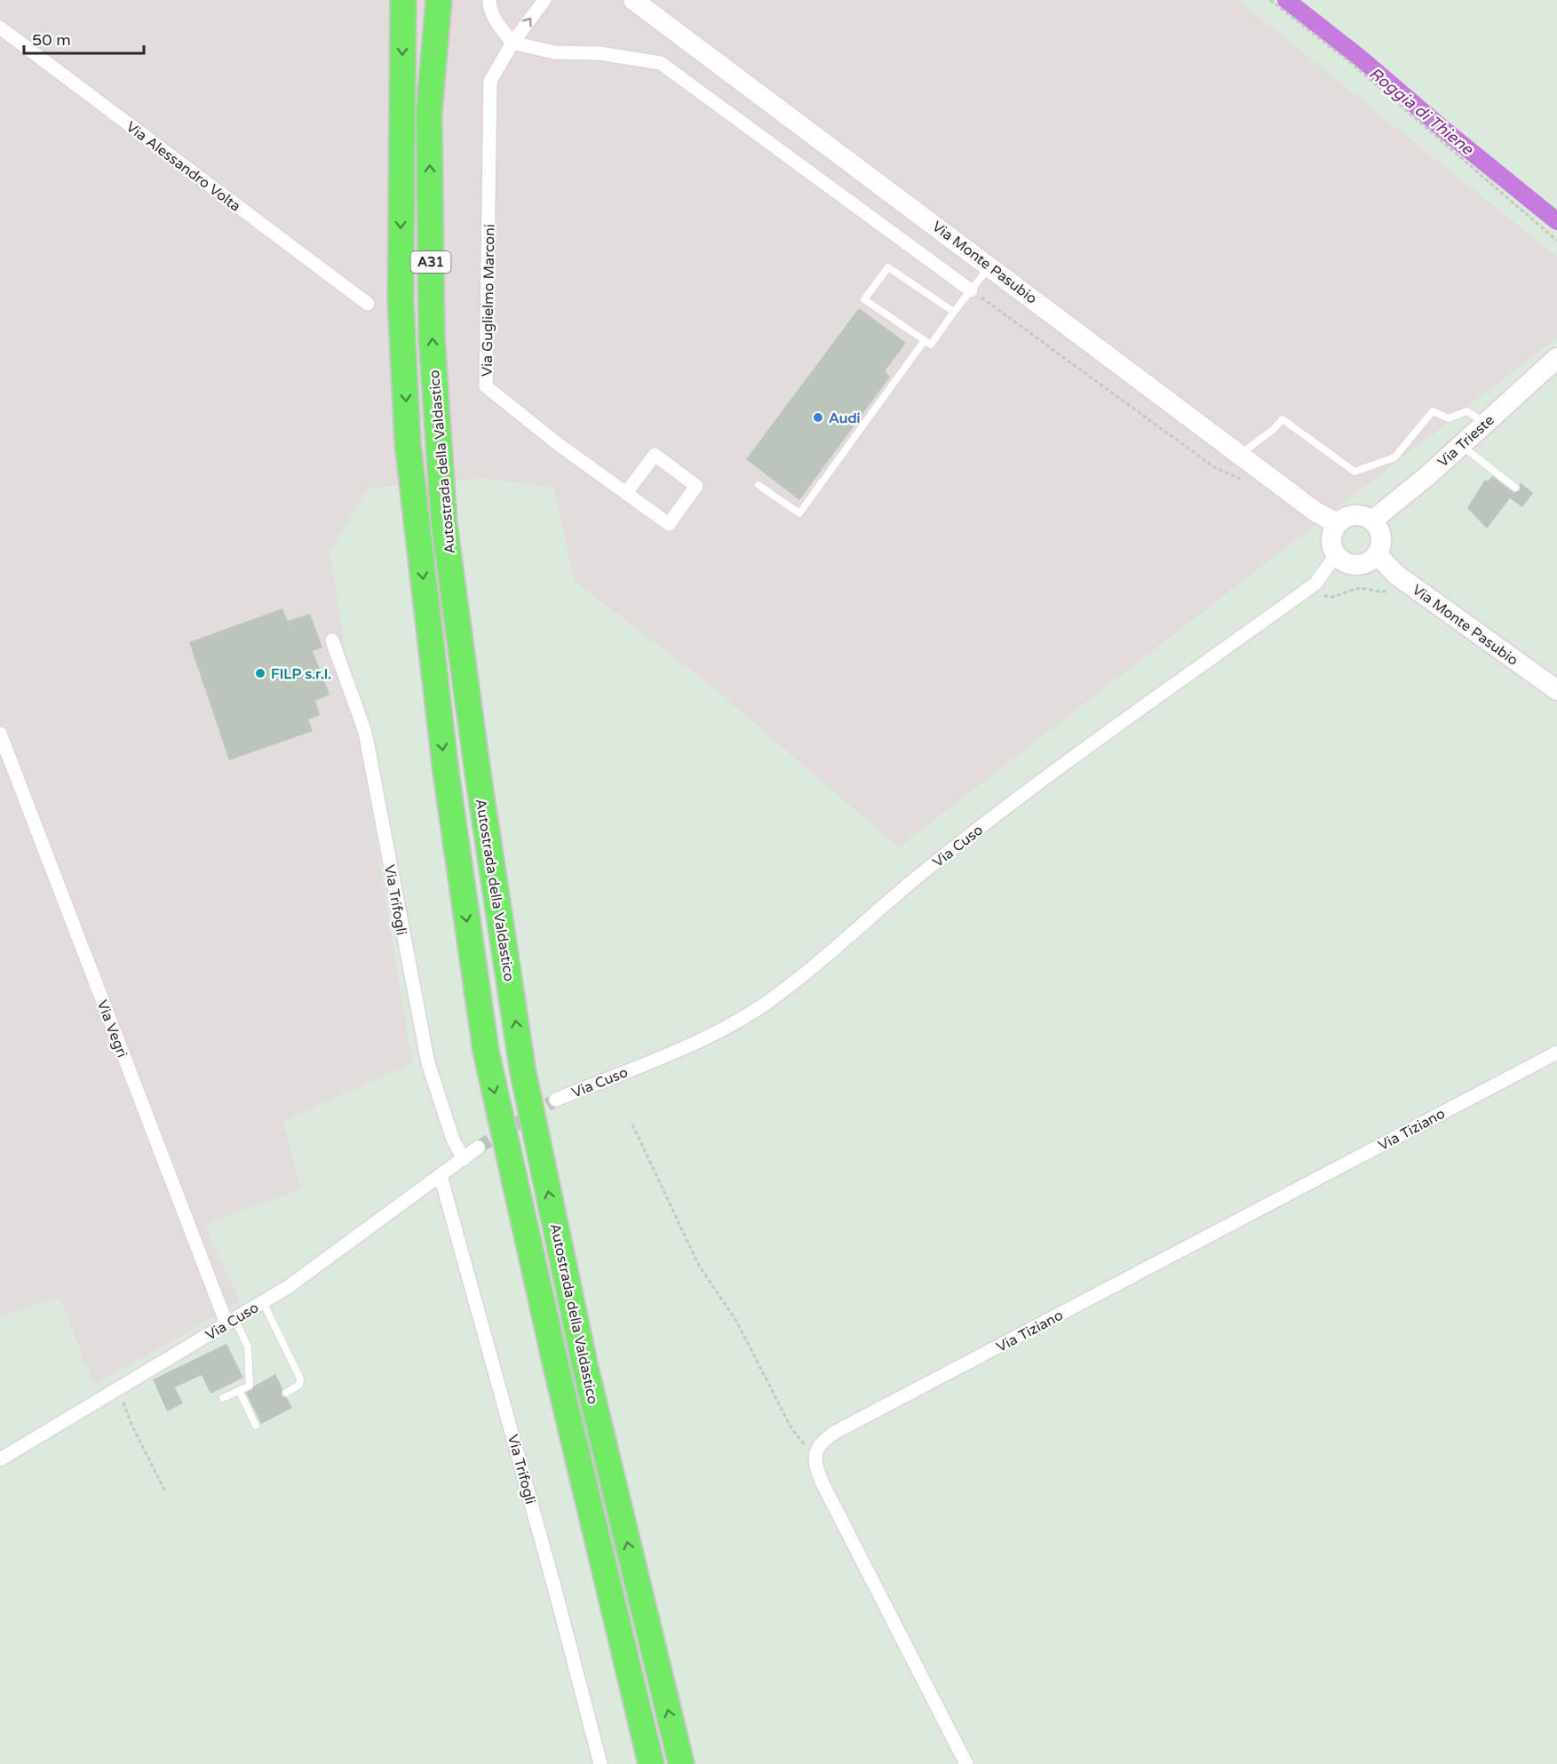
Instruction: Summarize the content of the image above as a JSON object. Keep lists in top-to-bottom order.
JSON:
{
  "streets": {
    "highway": ["A31", "Autostrada della Valdastico"],
    "main road": ["Via Monte Pasubio", "Via Trieste"],
    "street": [
      "Via Alessandro Volta",
      "Via Guglielmo Marconi",
      "Via Cuso",
      "Via Trifogli",
      "Via Vegri",
      "Via Tiziano"
    ]
  },
  "crossings": [
    ["Via Monte Pasubio", "Via Trieste"],
    ["Via Monte Pasubio", "Via Cuso"],
    ["Via Trieste", "Via Cuso"],
    ["Via Cuso", "Via Trifogli"],
    ["Via Cuso", "Via Vegri"]
  ],
  "water": ["Roggia di Thiene"],
  "places": ["Audi", "FILP s.r.l."],
  "scale_bar": "50 m"
}
